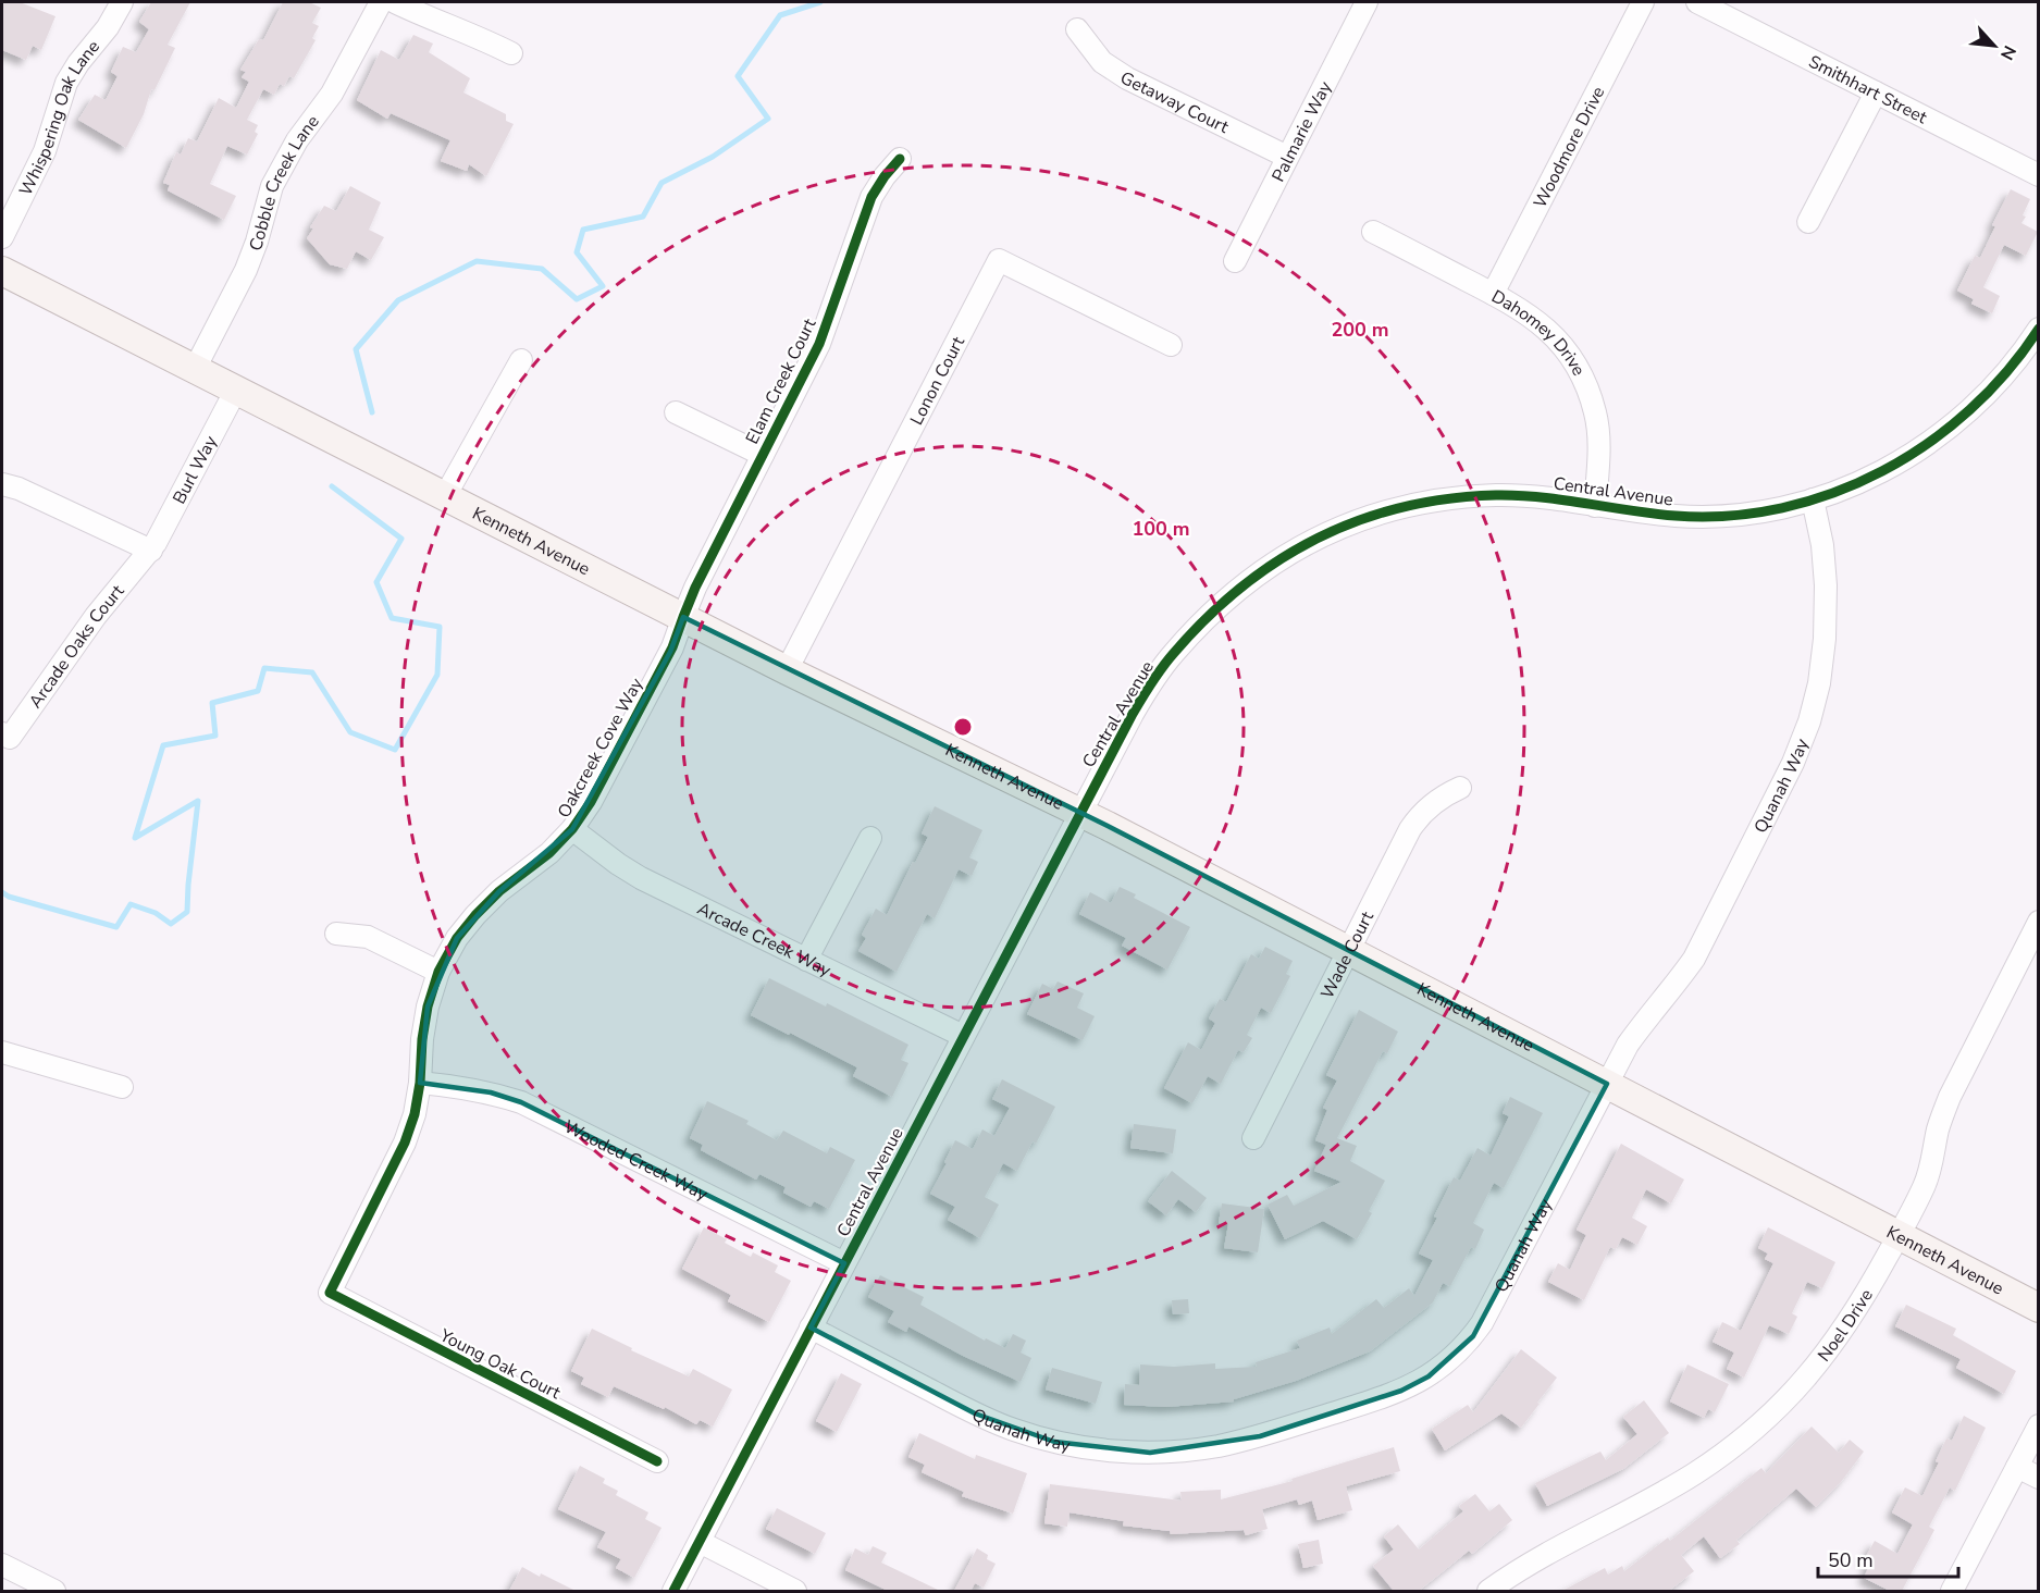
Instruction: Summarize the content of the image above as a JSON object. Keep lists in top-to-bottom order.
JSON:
{
  "streets": {
    "main road": ["Kenneth Avenue"],
    "street": [
      "Smithhart Street",
      "Getaway Court",
      "Whispering Oak Lane",
      "Palmarie Way",
      "Woodmore Drive",
      "Cobble Creek Lane",
      "Dahomey Drive",
      "Lonon Court",
      "Elam Creek Court",
      "Burl Way",
      "Central Avenue",
      "Arcade Oaks Court",
      "Oakcreek Cove Way",
      "Quanah Way",
      "Arcade Creek Way",
      "Wade Court",
      "Wooded Creek Way",
      "Noel Drive",
      "Young Oak Court"
    ]
  },
  "crossings": [
    ["Getaway Court", "Palmarie Way"],
    ["Woodmore Drive", "Dahomey Drive"],
    ["Cobble Creek Lane", "Kenneth Avenue"],
    ["Dahomey Drive", "Central Avenue"],
    ["Lonon Court", "Kenneth Avenue"],
    ["Elam Creek Court", "Kenneth Avenue"],
    ["Elam Creek Court", "Oakcreek Cove Way"],
    ["Burl Way", "Kenneth Avenue"],
    ["Burl Way", "Arcade Oaks Court"],
    ["Central Avenue", "Kenneth Avenue"],
    ["Central Avenue", "Quanah Way"],
    ["Central Avenue", "Arcade Creek Way"],
    ["Central Avenue", "Wooded Creek Way"],
    ["Kenneth Avenue", "Oakcreek Cove Way"],
    ["Kenneth Avenue", "Quanah Way"],
    ["Kenneth Avenue", "Wade Court"],
    ["Kenneth Avenue", "Noel Drive"],
    ["Oakcreek Cove Way", "Arcade Creek Way"],
    ["Oakcreek Cove Way", "Wooded Creek Way"],
    ["Oakcreek Cove Way", "Young Oak Court"]
  ],
  "scale_bar": "50 m",
  "north": "bottom right",
  "rings": ["200 m", "100 m"]
}
